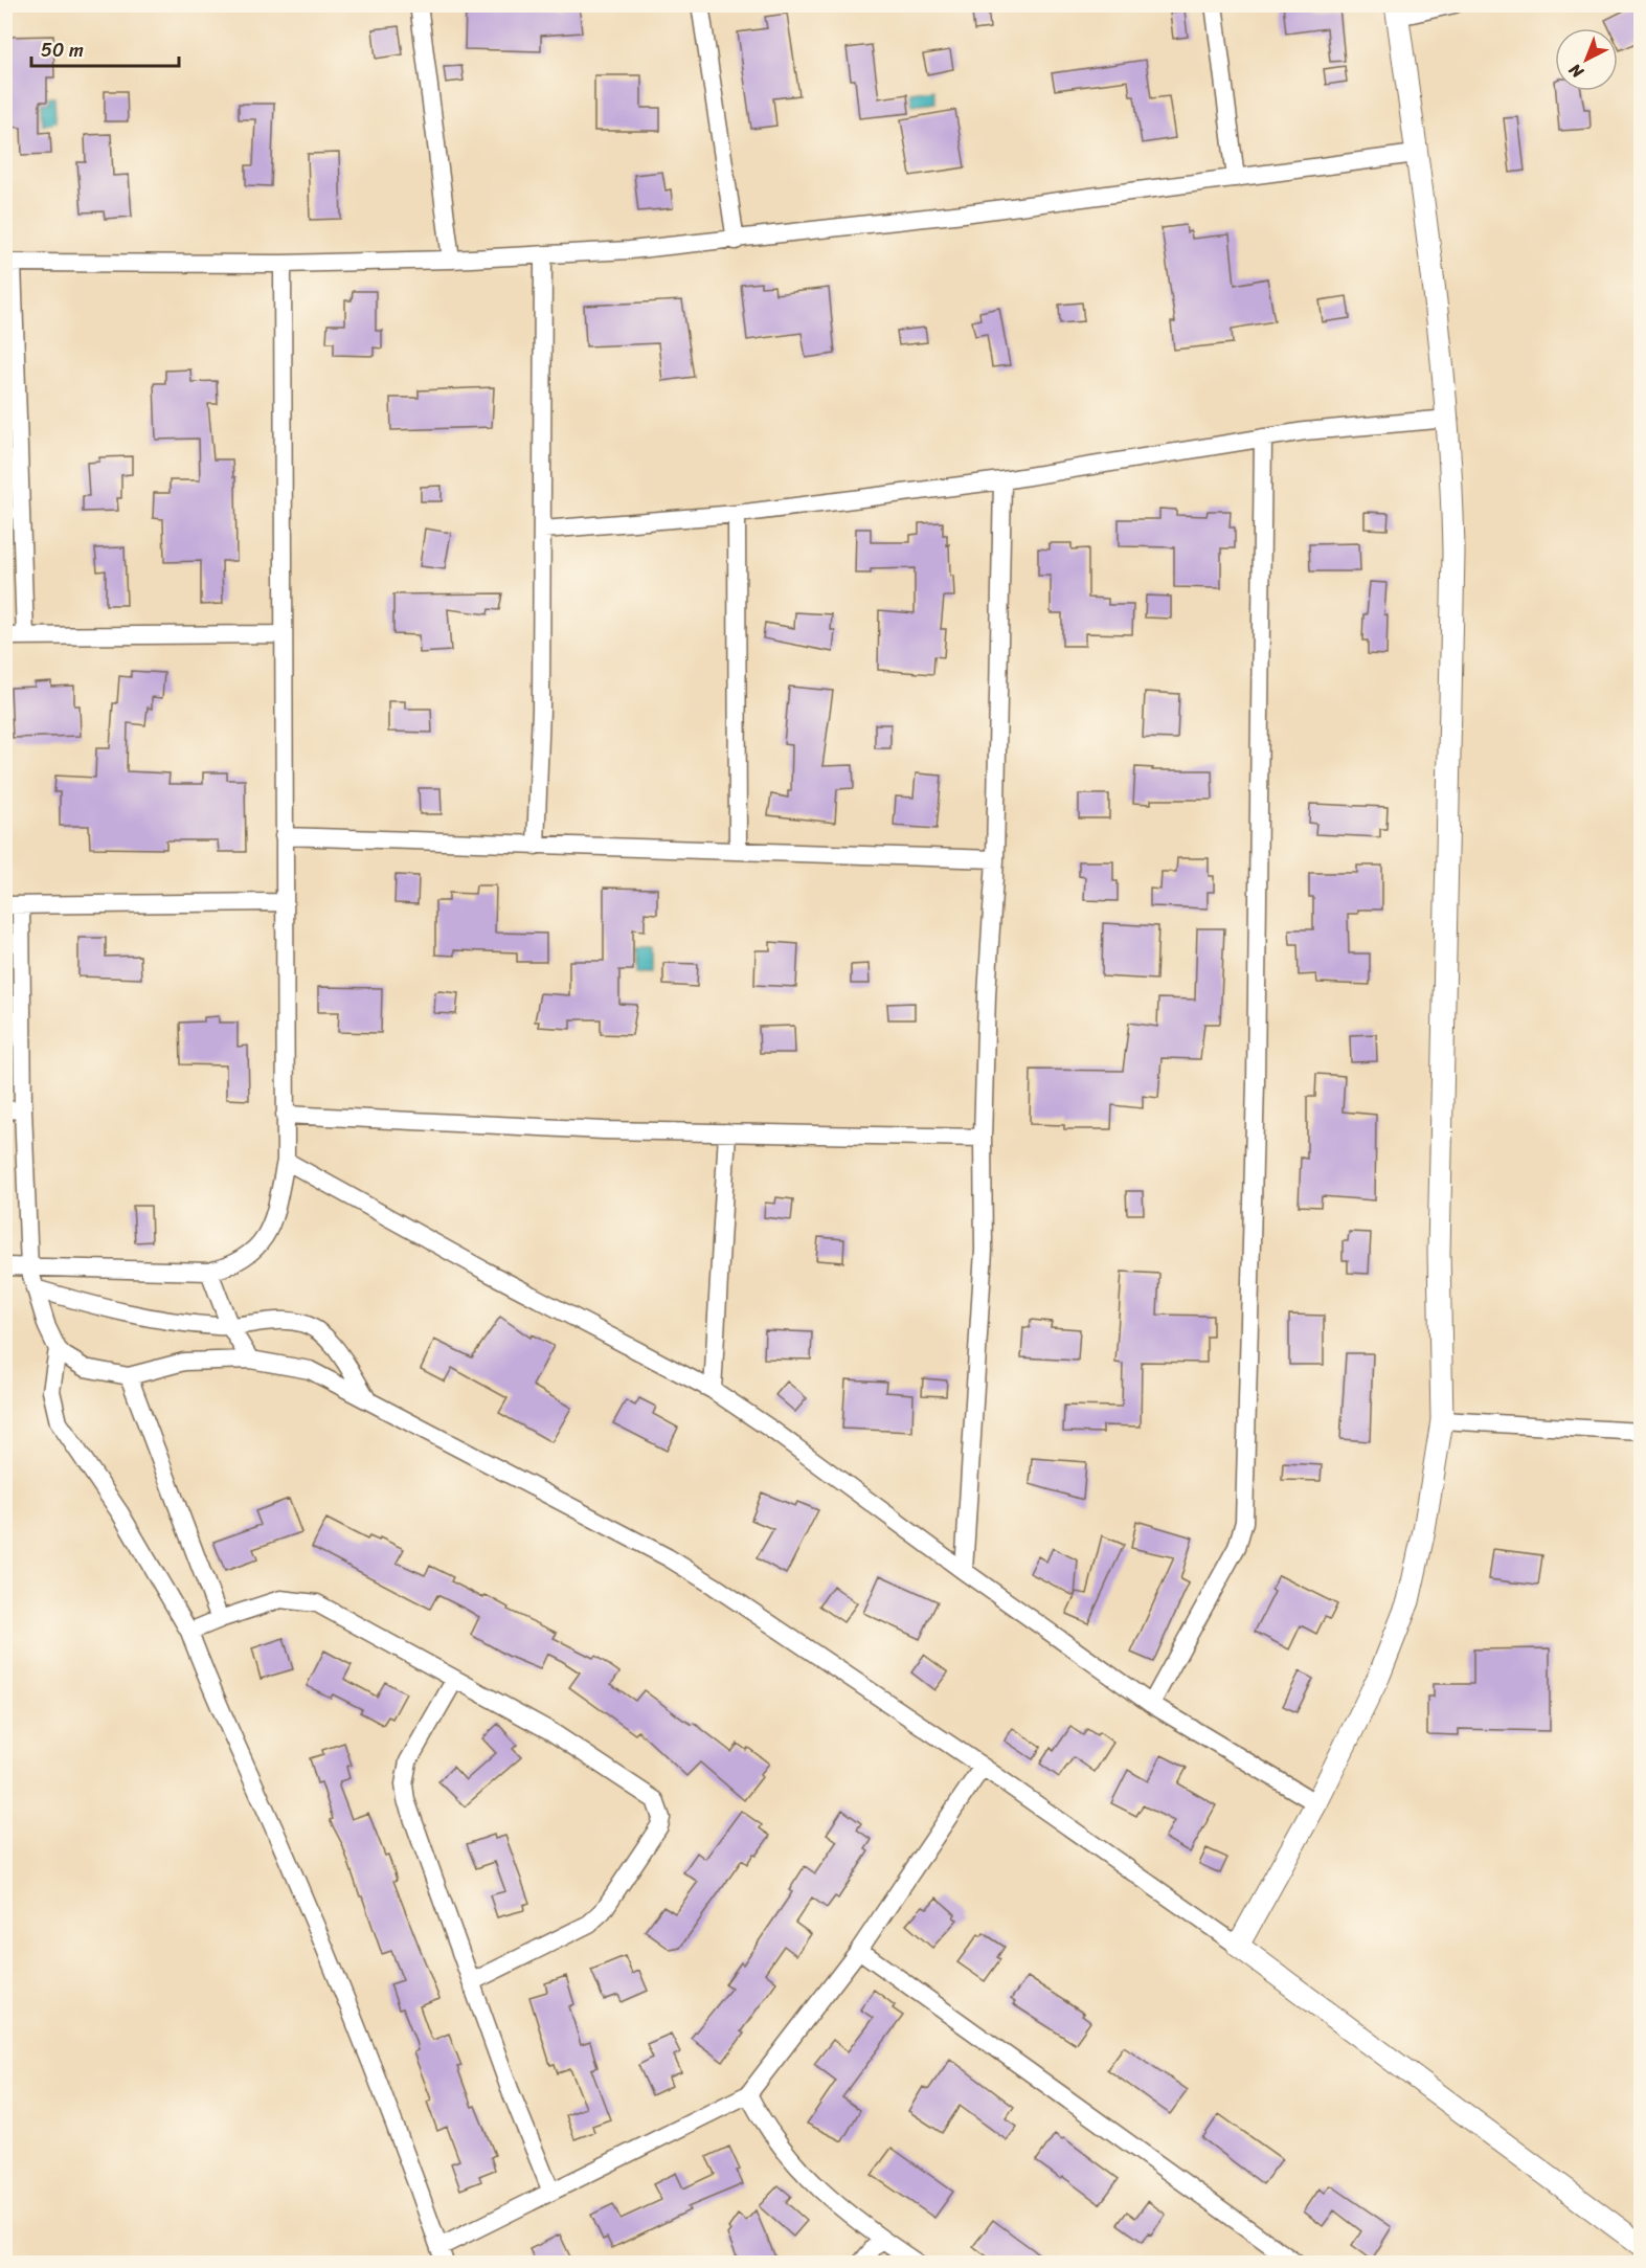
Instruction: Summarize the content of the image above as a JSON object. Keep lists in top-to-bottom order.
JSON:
{
  "scale_bar": "50 m",
  "north": "bottom left"
}
